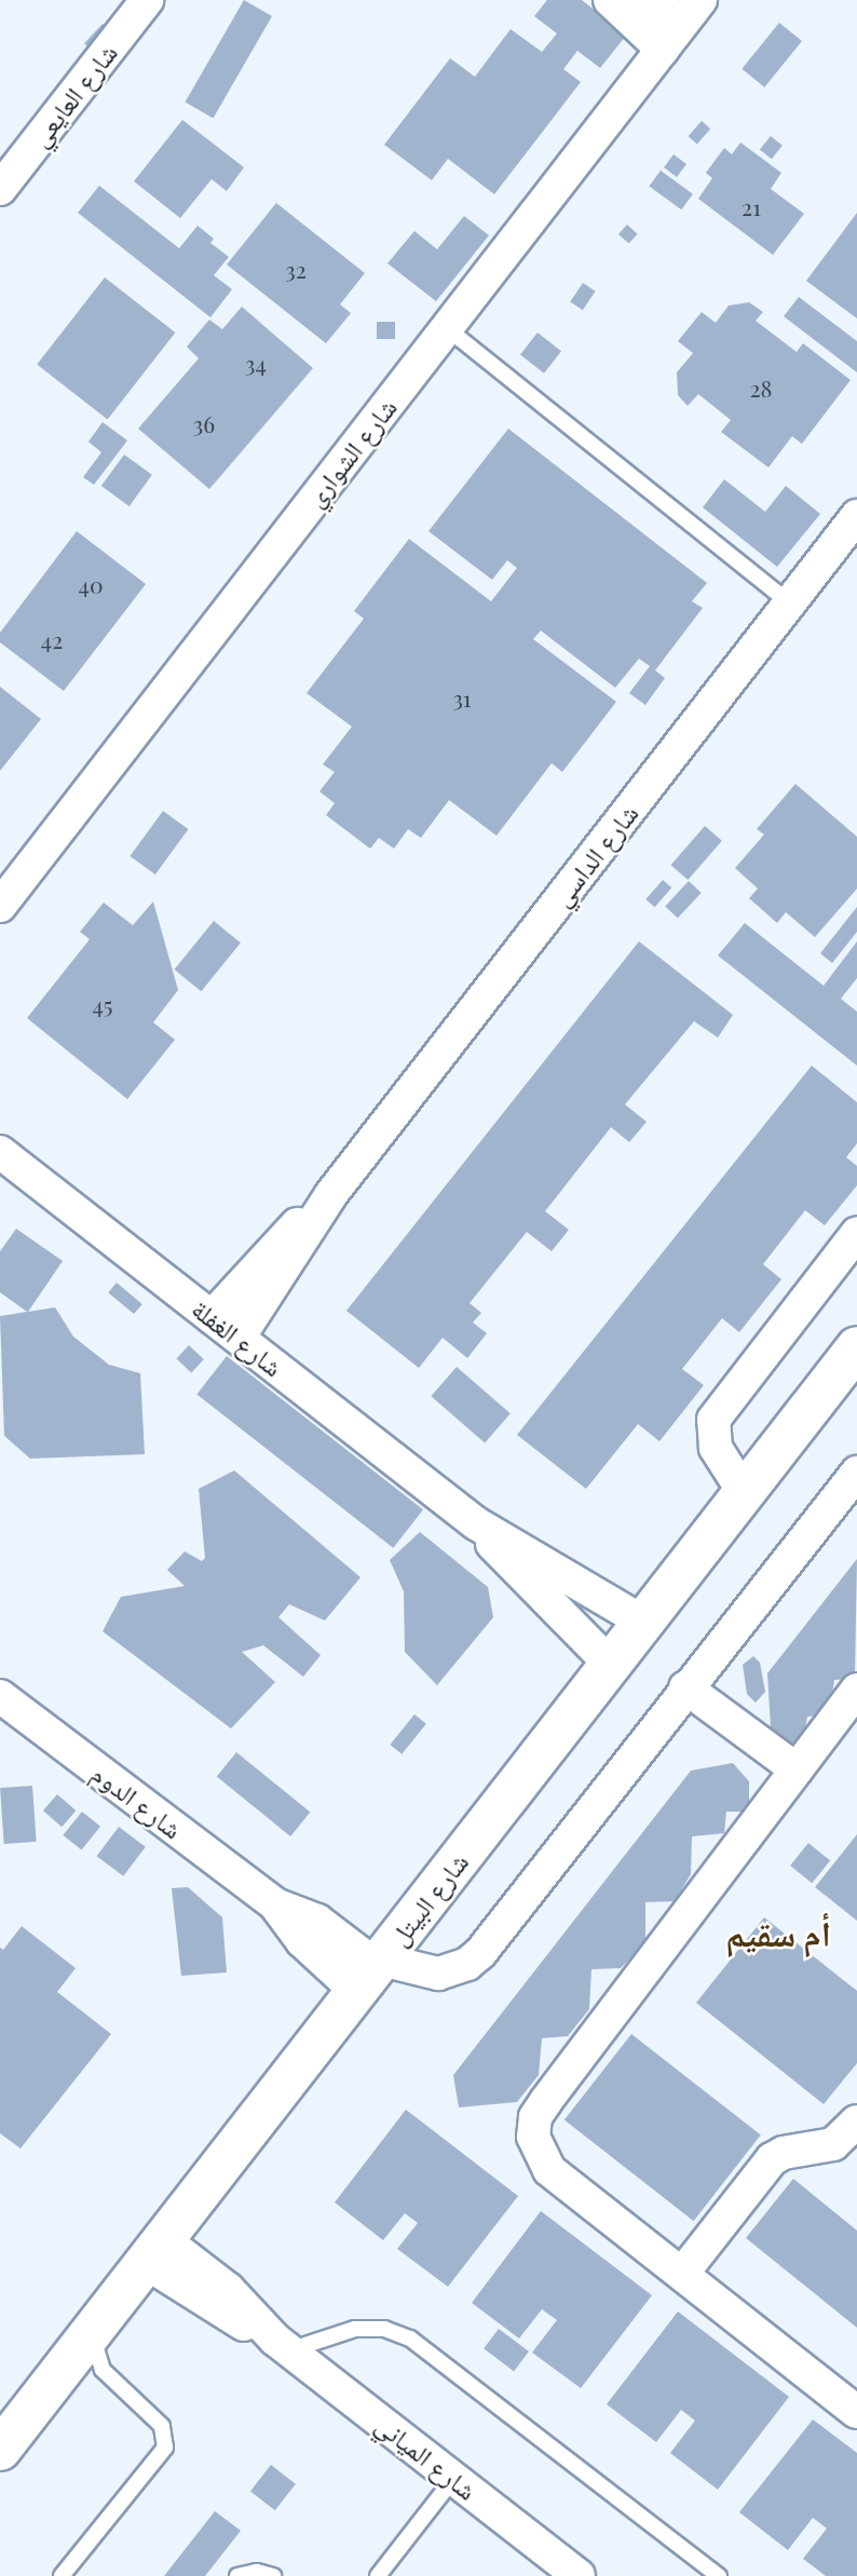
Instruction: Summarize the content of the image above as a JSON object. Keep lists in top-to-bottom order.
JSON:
{
  "streets": {
    "street": [
      "شارع العايعي",
      "شارع الشواري",
      "شارع الداسي",
      "شارع الغفلة",
      "شارع الدوم",
      "شارع البيتل",
      "شارع المياني"
    ]
  },
  "crossings": [
    ["شارع الداسي", "شارع الغفلة"],
    ["شارع الغفلة", "شارع البيتل"],
    ["شارع الدوم", "شارع البيتل"],
    ["شارع البيتل", "شارع المياني"]
  ],
  "districts": ["أم سقيم"],
  "house_numbers": [
    "21",
    "32",
    "34",
    "28",
    "36",
    "40",
    "42",
    "31",
    "45"
  ]
}
